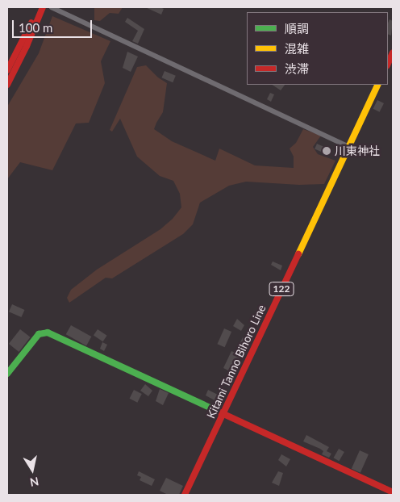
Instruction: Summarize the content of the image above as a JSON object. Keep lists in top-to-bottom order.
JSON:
{
  "streets": {
    "main road": ["122", "Kitami Tanno Bihoro Line"]
  },
  "places": ["川東神社"],
  "legend": ["順調", "混雑", "渋滞"],
  "scale_bar": "100 m",
  "north": "bottom"
}
